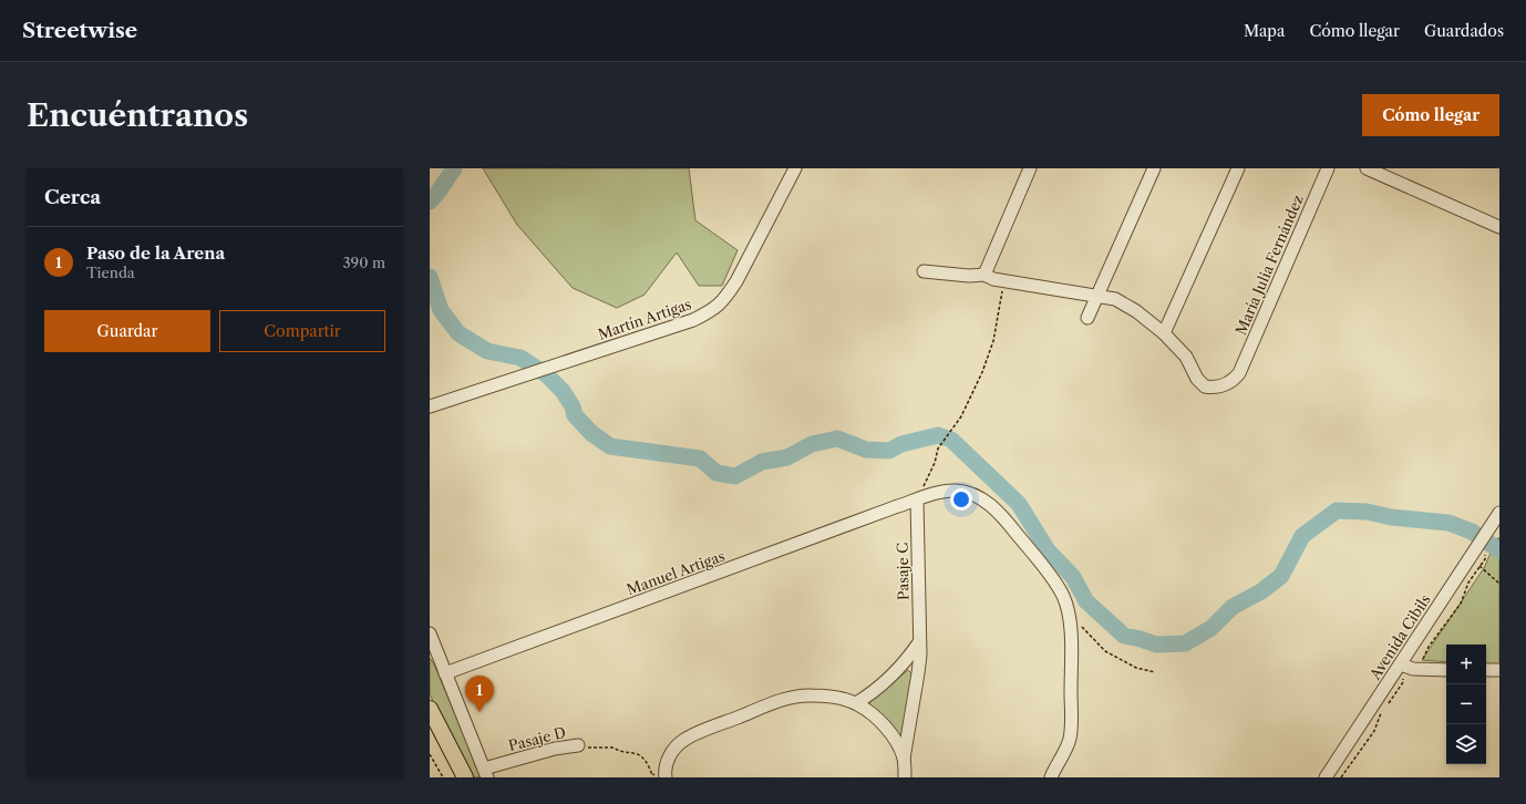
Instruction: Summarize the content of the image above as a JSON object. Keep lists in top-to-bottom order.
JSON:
{
  "streets": {
    "street": [
      "María Julia Fernández",
      "Martín Artigas",
      "Pasaje C",
      "Manuel Artigas",
      "Avenida Cibils",
      "Pasaje D"
    ]
  },
  "crossings": [
    ["Pasaje C", "Manuel Artigas"]
  ],
  "page": {
    "header": "Streetwise",
    "nav": ["Mapa", "Cómo llegar", "Guardados"],
    "buttons": [
      "Cómo llegar",
      ["Guardar", "Compartir"]
    ],
    "title": "Encuéntranos",
    "heading": "Cerca",
    "list": [
      {
        "mark": "1",
        "name": "Paso de la Arena",
        "note": "Tienda",
        "value": "390 m"
      }
    ],
    "map_buttons": ["+", "−"],
    "pins": "1"
  }
}
